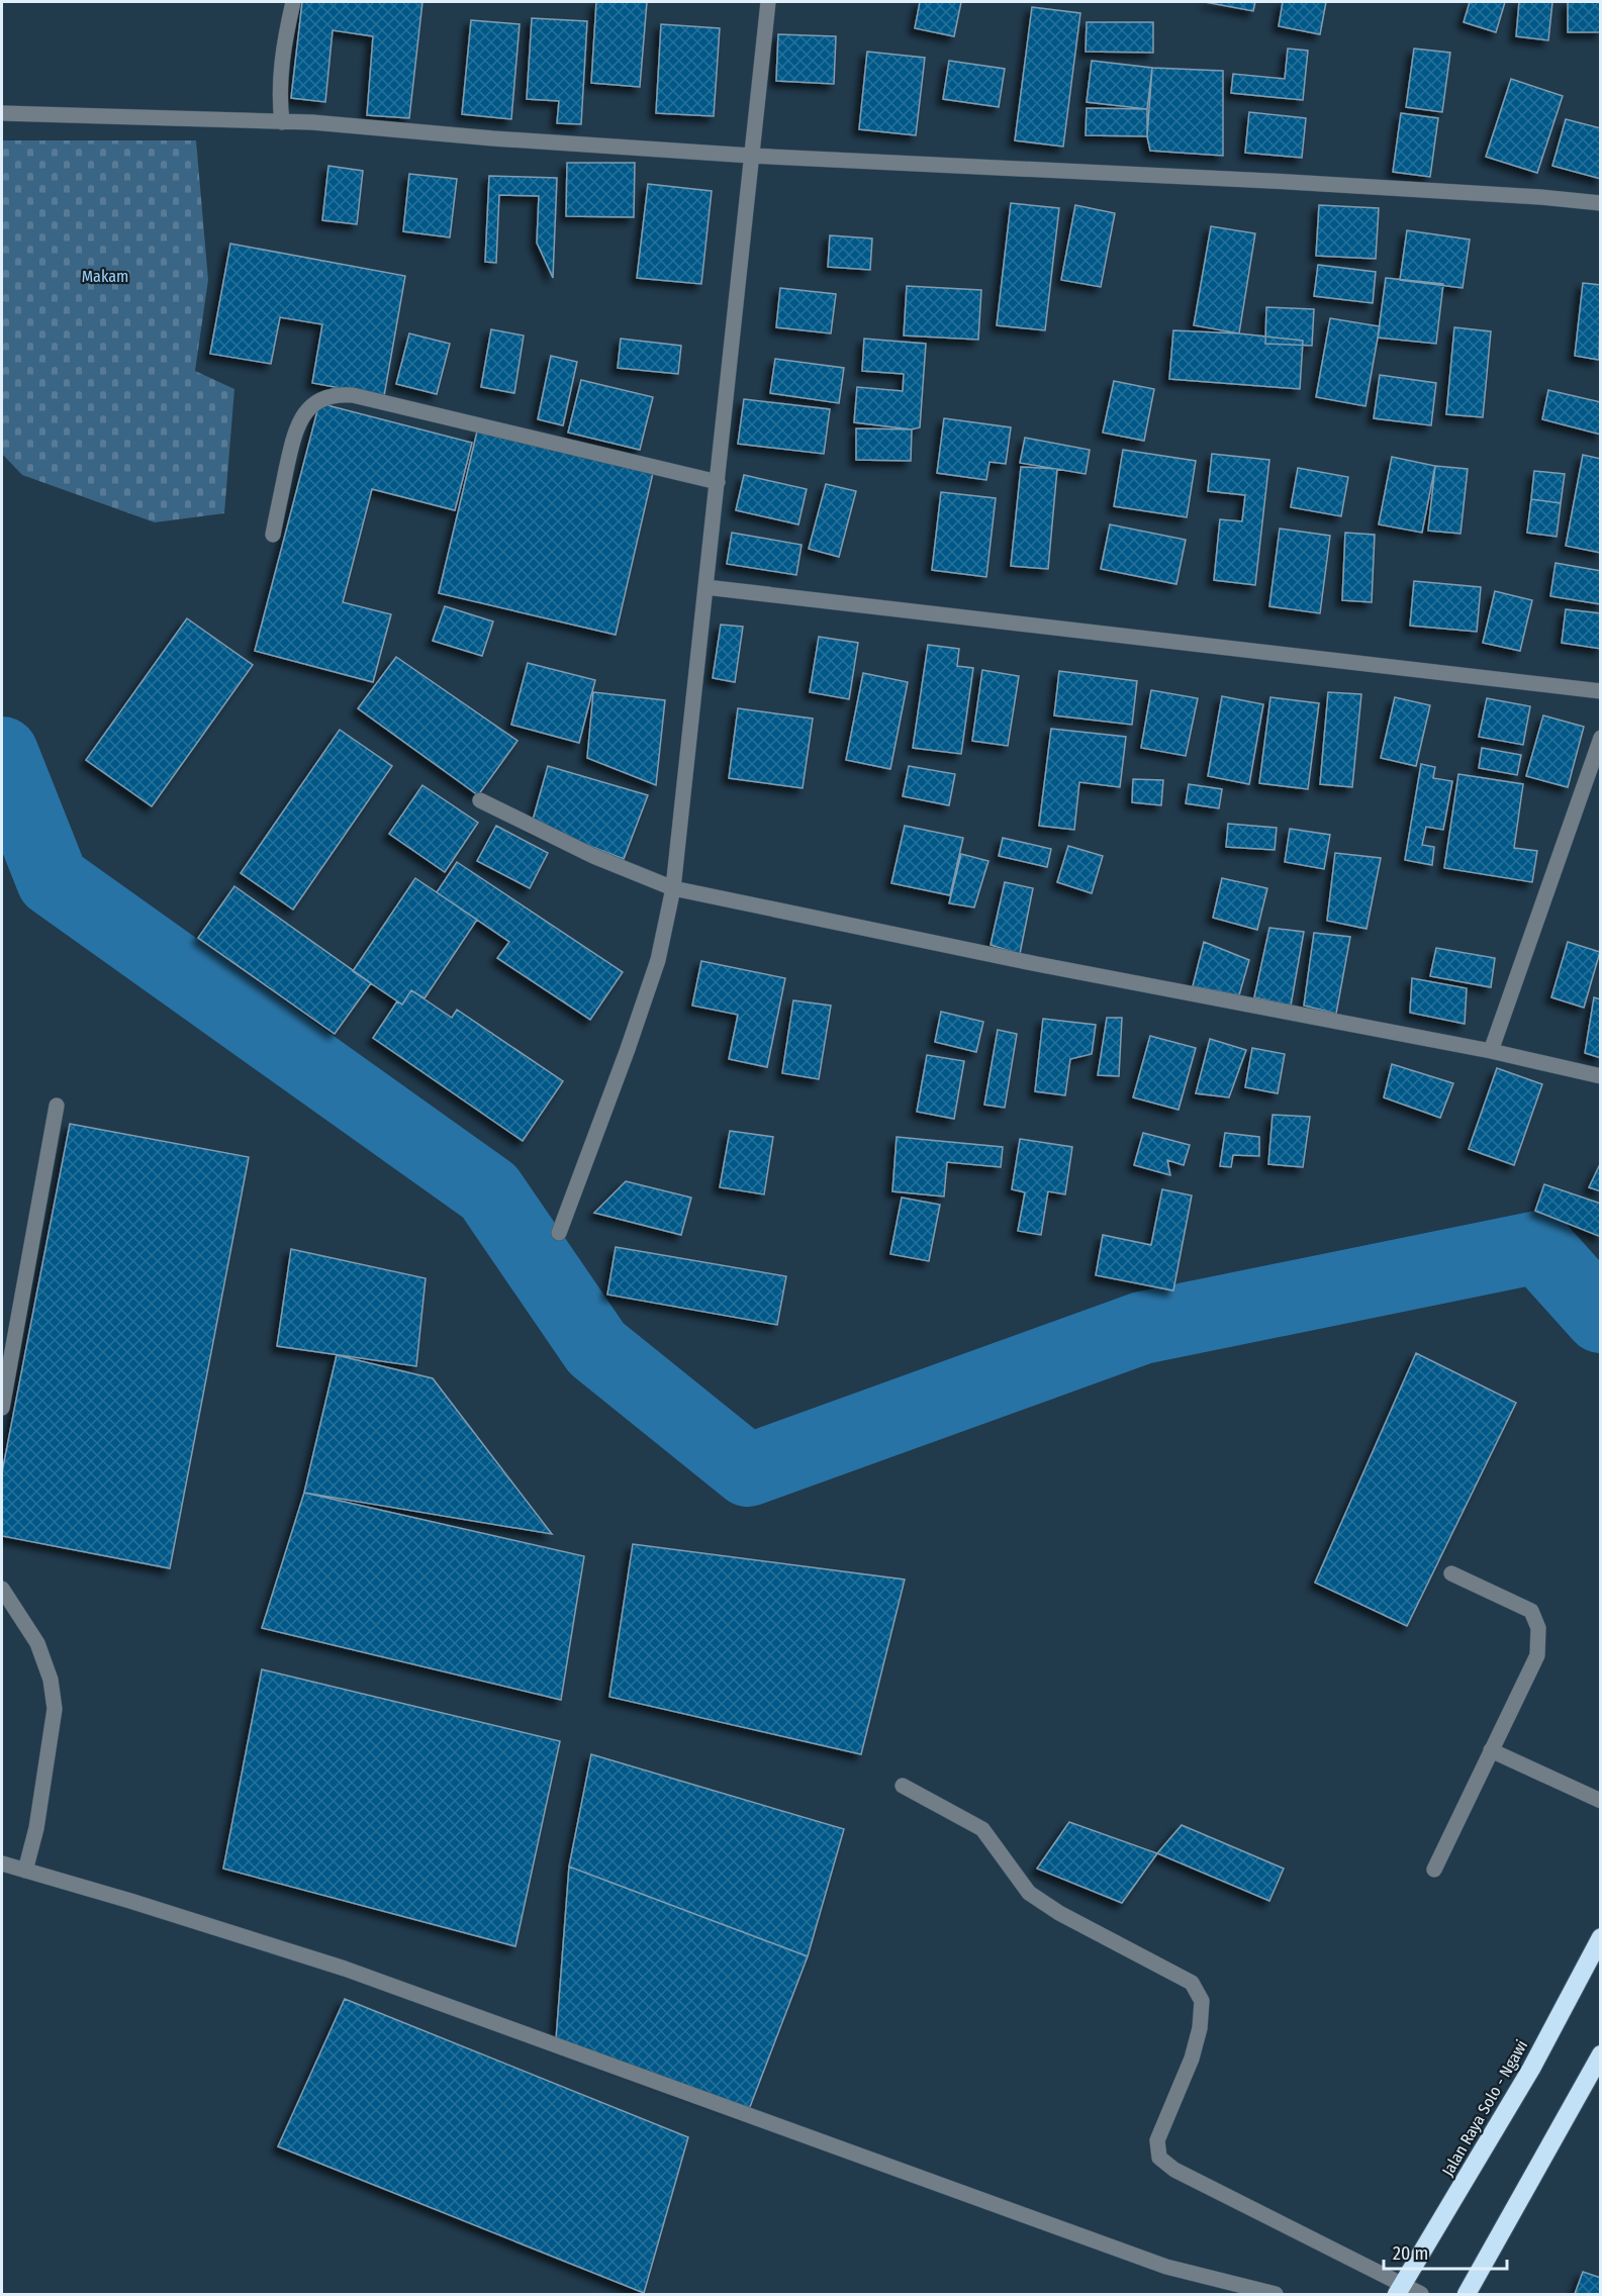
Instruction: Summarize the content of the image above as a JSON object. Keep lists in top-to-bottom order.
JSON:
{
  "streets": {
    "highway": ["Jalan Raya Solo - Ngawi"]
  },
  "parks": ["Makam"],
  "scale_bar": "20 m"
}
